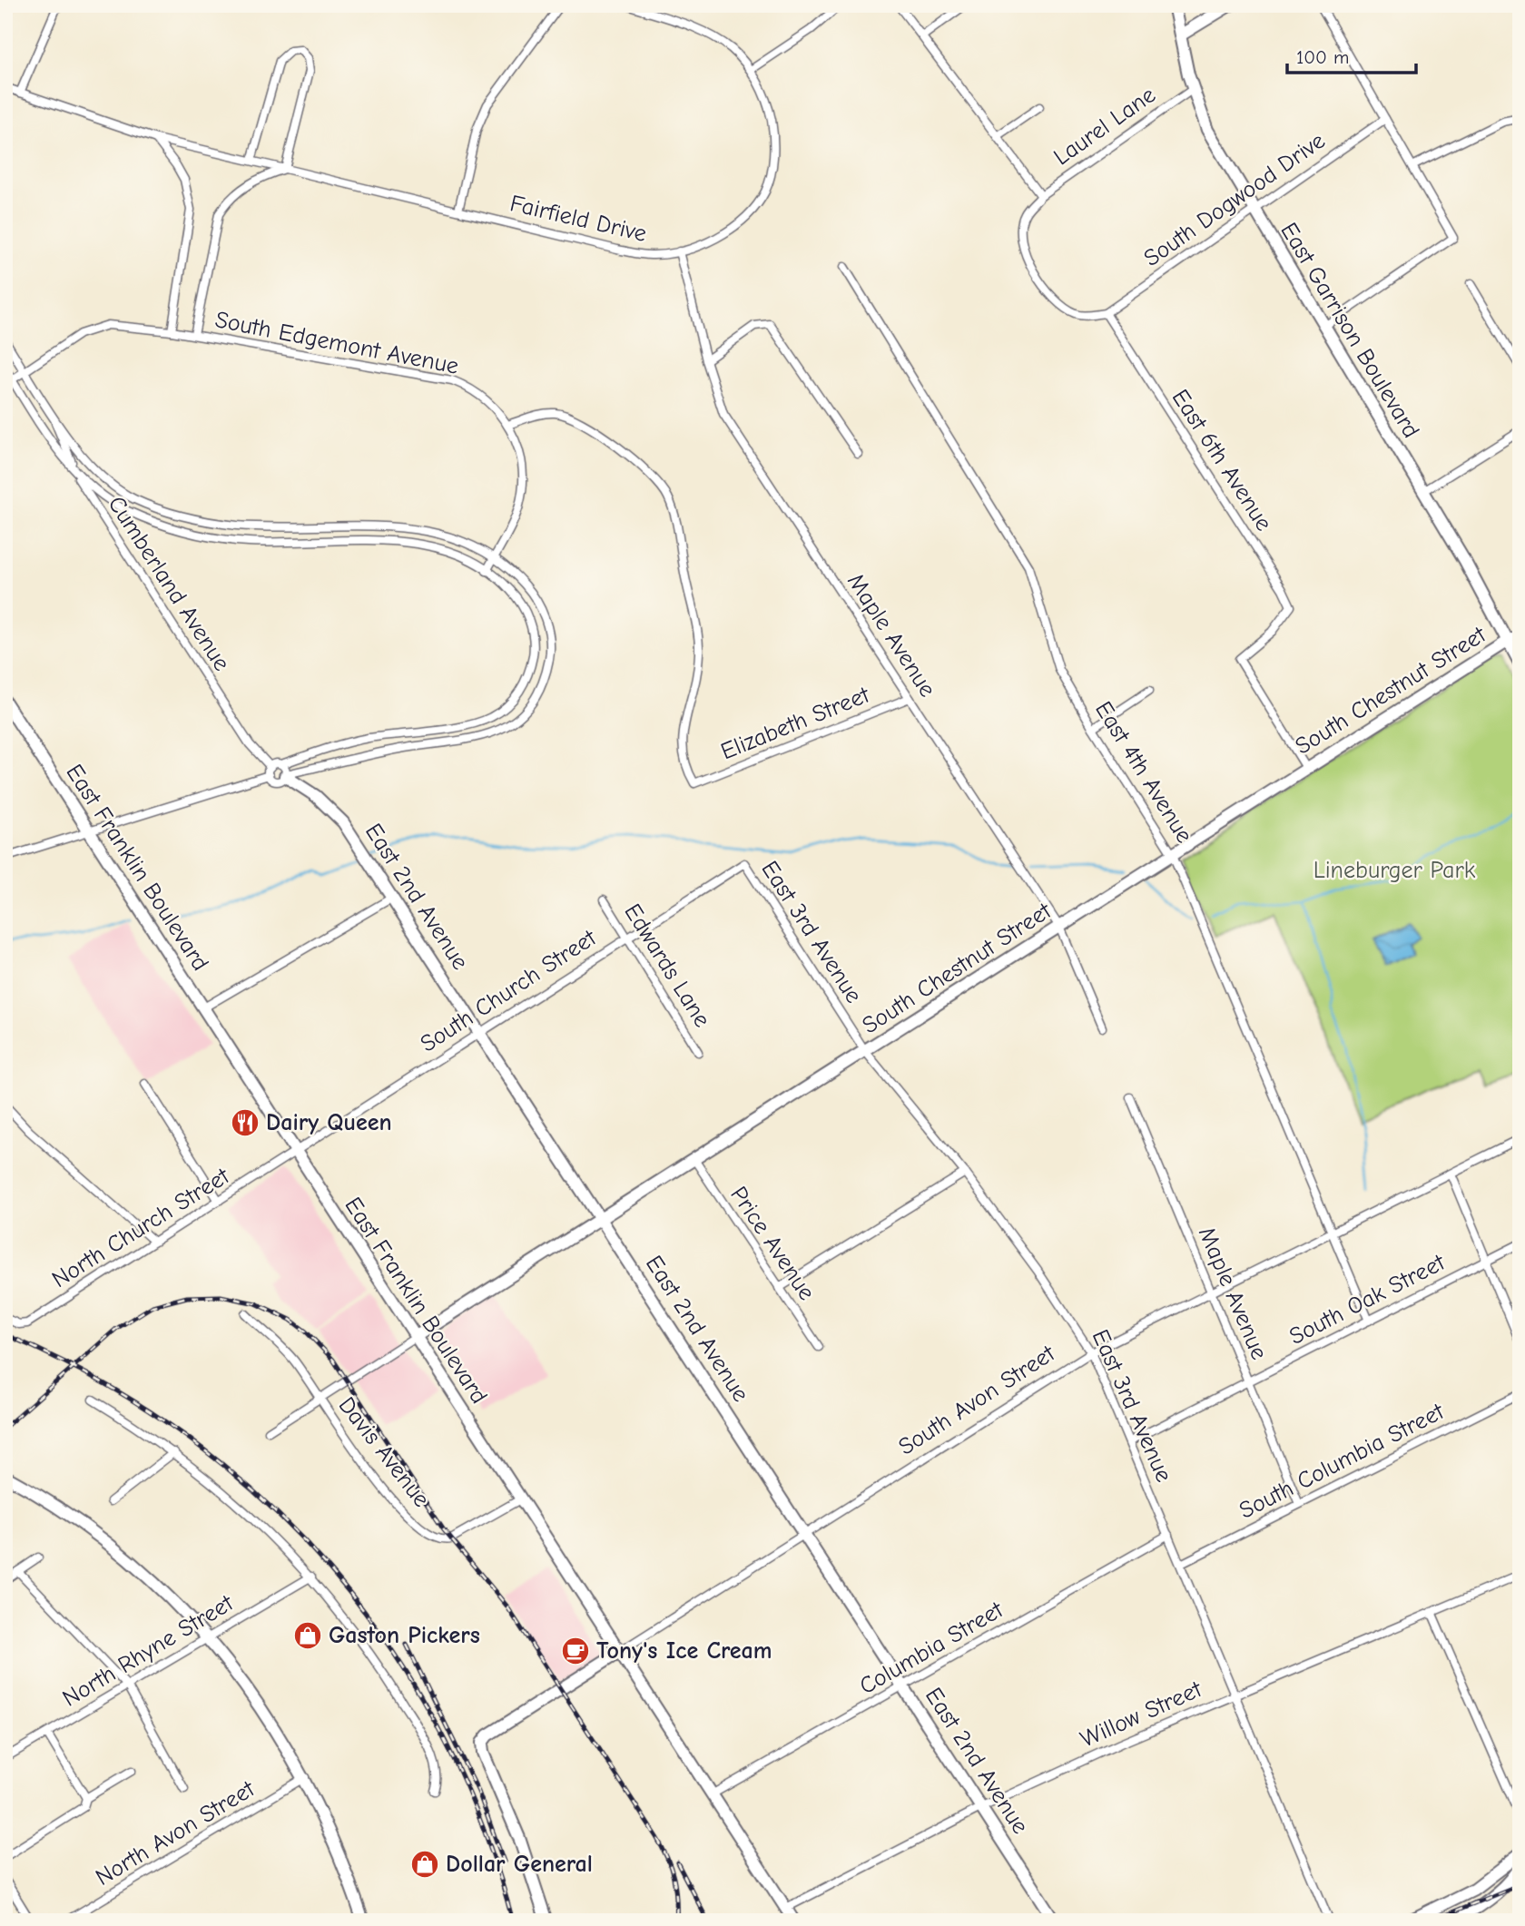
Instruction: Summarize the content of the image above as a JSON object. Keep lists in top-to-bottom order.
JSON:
{
  "streets": {
    "street": [
      "Laurel Lane",
      "South Dogwood Drive",
      "Fairfield Drive",
      "East Garrison Boulevard",
      "South Edgemont Avenue",
      "East 6th Avenue",
      "Cumberland Avenue",
      "Maple Avenue",
      "South Chestnut Street",
      "Elizabeth Street",
      "East 4th Avenue",
      "East Franklin Boulevard",
      "East 2nd Avenue",
      "East 3rd Avenue",
      "Edwards Lane",
      "South Church Street",
      "North Church Street",
      "Price Avenue",
      "South Oak Street",
      "South Avon Street",
      "Davis Avenue",
      "South Columbia Street",
      "Columbia Street",
      "North Rhyne Street",
      "Willow Street",
      "North Avon Street"
    ]
  },
  "crossings": [
    ["Laurel Lane", "East Garrison Boulevard"],
    ["South Dogwood Drive", "East Garrison Boulevard"],
    ["South Dogwood Drive", "East 6th Avenue"],
    ["Fairfield Drive", "Maple Avenue"],
    ["East Garrison Boulevard", "South Chestnut Street"],
    ["South Edgemont Avenue", "Elizabeth Street"],
    ["East 6th Avenue", "South Chestnut Street"],
    ["Maple Avenue", "South Chestnut Street"],
    ["Maple Avenue", "Elizabeth Street"],
    ["Maple Avenue", "South Oak Street"],
    ["Maple Avenue", "South Avon Street"],
    ["Maple Avenue", "South Columbia Street"],
    ["South Chestnut Street", "East 4th Avenue"],
    ["South Chestnut Street", "East Franklin Boulevard"],
    ["South Chestnut Street", "East 2nd Avenue"],
    ["South Chestnut Street", "East 3rd Avenue"],
    ["South Chestnut Street", "Price Avenue"],
    ["East 4th Avenue", "South Oak Street"],
    ["East 4th Avenue", "South Avon Street"],
    ["East Franklin Boulevard", "South Church Street"],
    ["East Franklin Boulevard", "North Church Street"],
    ["East Franklin Boulevard", "South Avon Street"],
    ["East Franklin Boulevard", "Davis Avenue"],
    ["East Franklin Boulevard", "Columbia Street"],
    ["East Franklin Boulevard", "Willow Street"],
    ["East 2nd Avenue", "South Church Street"],
    ["East 2nd Avenue", "South Avon Street"],
    ["East 2nd Avenue", "Columbia Street"],
    ["East 2nd Avenue", "Willow Street"],
    ["East 3rd Avenue", "South Church Street"],
    ["East 3rd Avenue", "South Oak Street"],
    ["East 3rd Avenue", "South Avon Street"],
    ["East 3rd Avenue", "South Columbia Street"],
    ["East 3rd Avenue", "Columbia Street"],
    ["East 3rd Avenue", "Willow Street"],
    ["Edwards Lane", "South Church Street"],
    ["South Church Street", "North Church Street"]
  ],
  "parks": ["Lineburger Park"],
  "places": {
    "restaurant": ["Dairy Queen"],
    "shop": ["Gaston Pickers", "Dollar General"],
    "cafe": ["Tony's Ice Cream"]
  },
  "scale_bar": "100 m"
}
